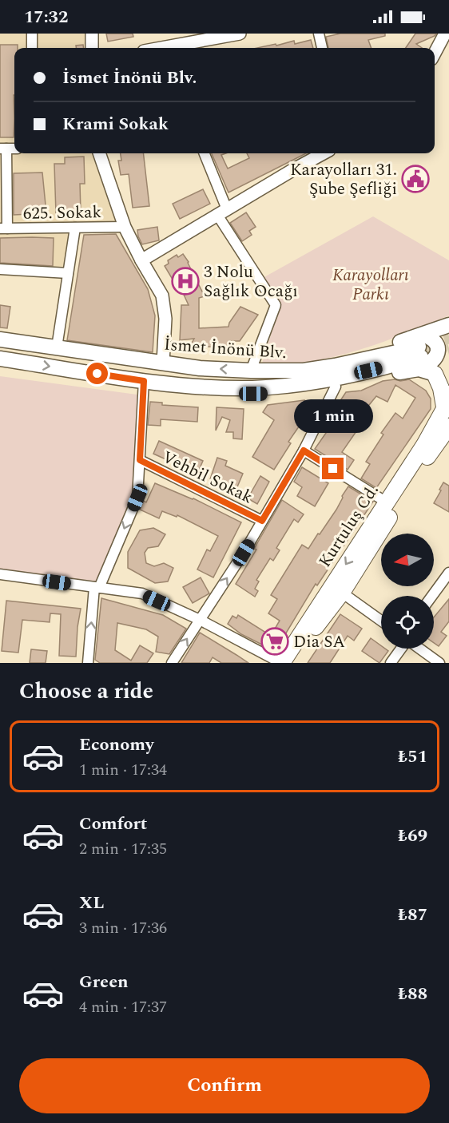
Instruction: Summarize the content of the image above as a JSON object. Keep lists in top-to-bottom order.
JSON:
{
  "streets": {
    "main road": ["İsmet İnönü Blv.", "Kurtuluş Cd."],
    "street": ["625. Sokak", "Vehbil Sokak"]
  },
  "parks": ["Karayolları Parkı"],
  "places": {
    "public building": ["Karayolları 31. Şube Şefliği"],
    "hospital": ["3 Nolu Sağlık Ocağı"],
    "supermarket": ["Dia SA"]
  },
  "north": "left",
  "page": {
    "status": "17:32",
    "banner": ["İsmet İnönü Blv.", "Krami Sokak"],
    "bubble": "1 min",
    "heading": "Choose a ride",
    "list": [
      {
        "name": "Economy",
        "note": "1 min · 17:34",
        "value": "₺51"
      },
      {
        "name": "Comfort",
        "note": "2 min · 17:35",
        "value": "₺69"
      },
      {
        "name": "XL",
        "note": "3 min · 17:36",
        "value": "₺87"
      },
      {
        "name": "Green",
        "note": "4 min · 17:37",
        "value": "₺88"
      }
    ],
    "buttons": "Confirm"
  }
}
